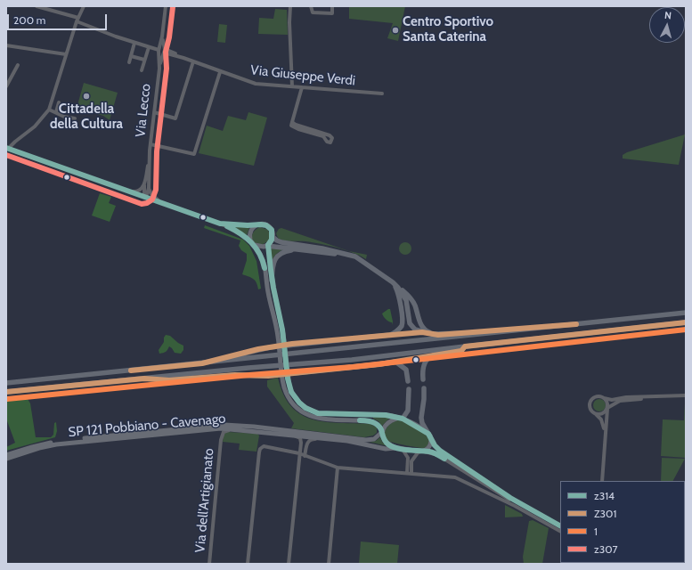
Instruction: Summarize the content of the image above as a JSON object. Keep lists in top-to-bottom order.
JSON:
{
  "streets": {
    "main road": ["SP 121 Pobbiano - Cavenago"],
    "street": ["Via Giuseppe Verdi", "Via Lecco", "Via dell'Artigianato"]
  },
  "crossings": [
    ["Via Giuseppe Verdi", "Via Lecco"],
    ["SP 121 Pobbiano - Cavenago", "Via dell'Artigianato"]
  ],
  "places": ["Centro Sportivo Santa Caterina", "Cittadella della Cultura"],
  "lines": [
    "transit line z307",
    "transit line z314",
    "transit line Z301",
    "transit line 1"
  ],
  "legend": [
    "z314",
    "Z301",
    "1",
    "z307"
  ],
  "scale_bar": "200 m",
  "north": "top"
}
